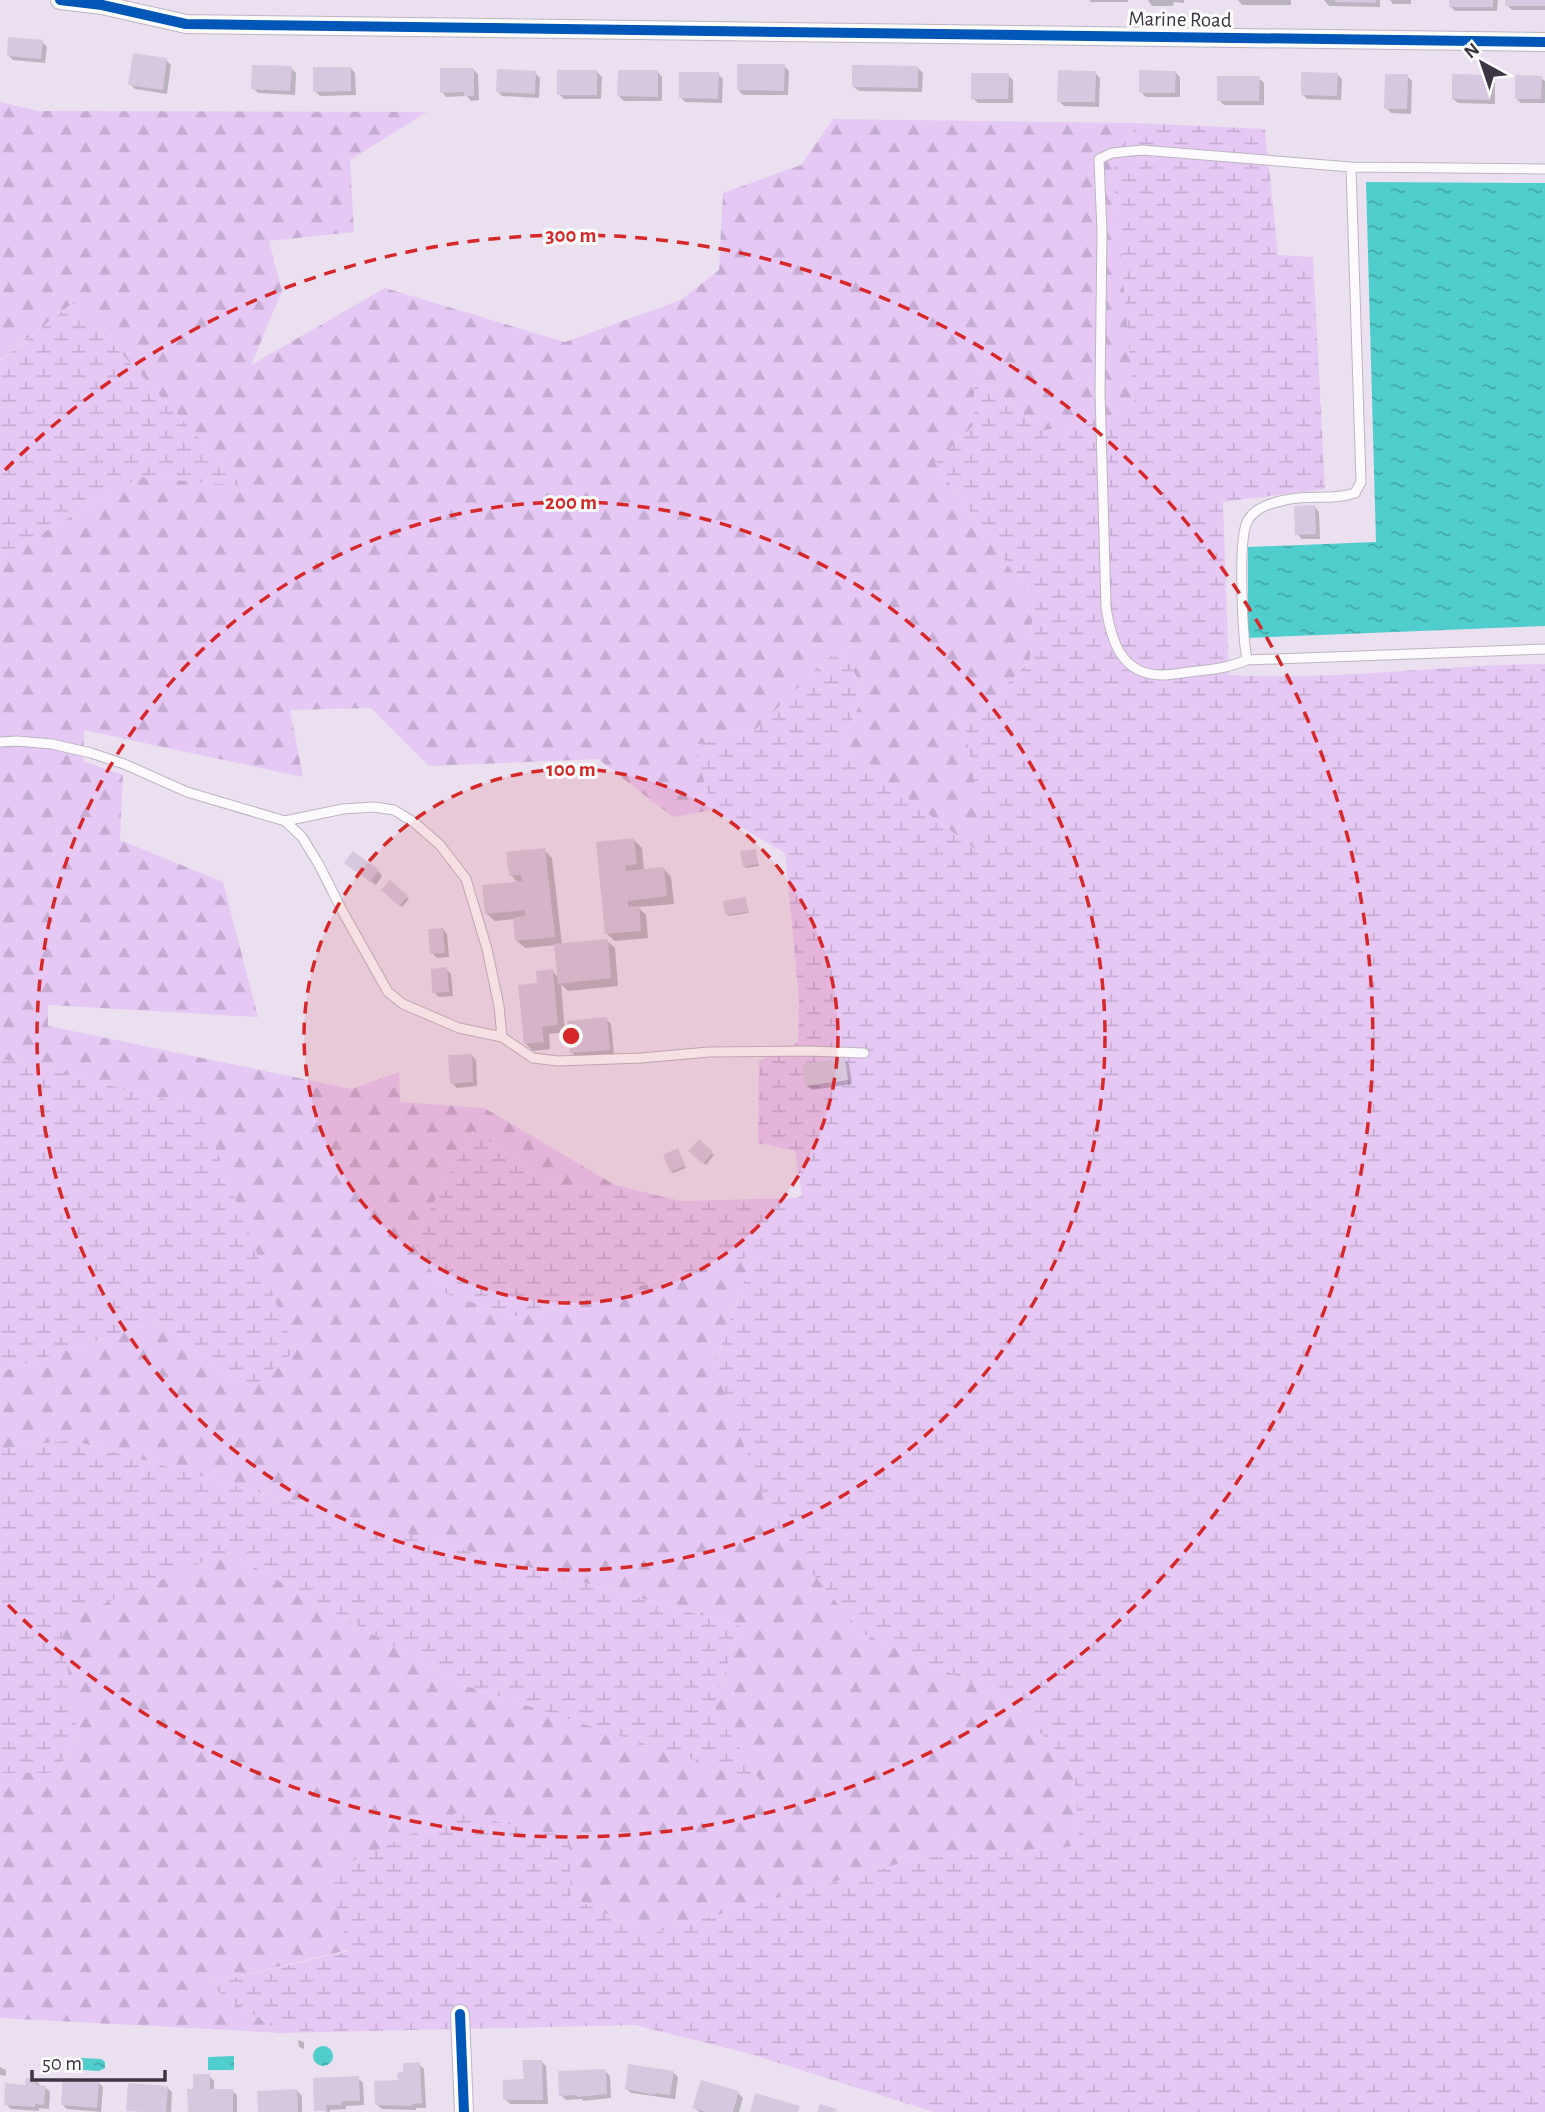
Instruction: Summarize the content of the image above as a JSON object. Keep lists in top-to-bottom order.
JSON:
{
  "streets": {
    "street": ["Marine Road"]
  },
  "scale_bar": "50 m",
  "north": "top left",
  "rings": ["300 m", "200 m", "100 m"]
}
